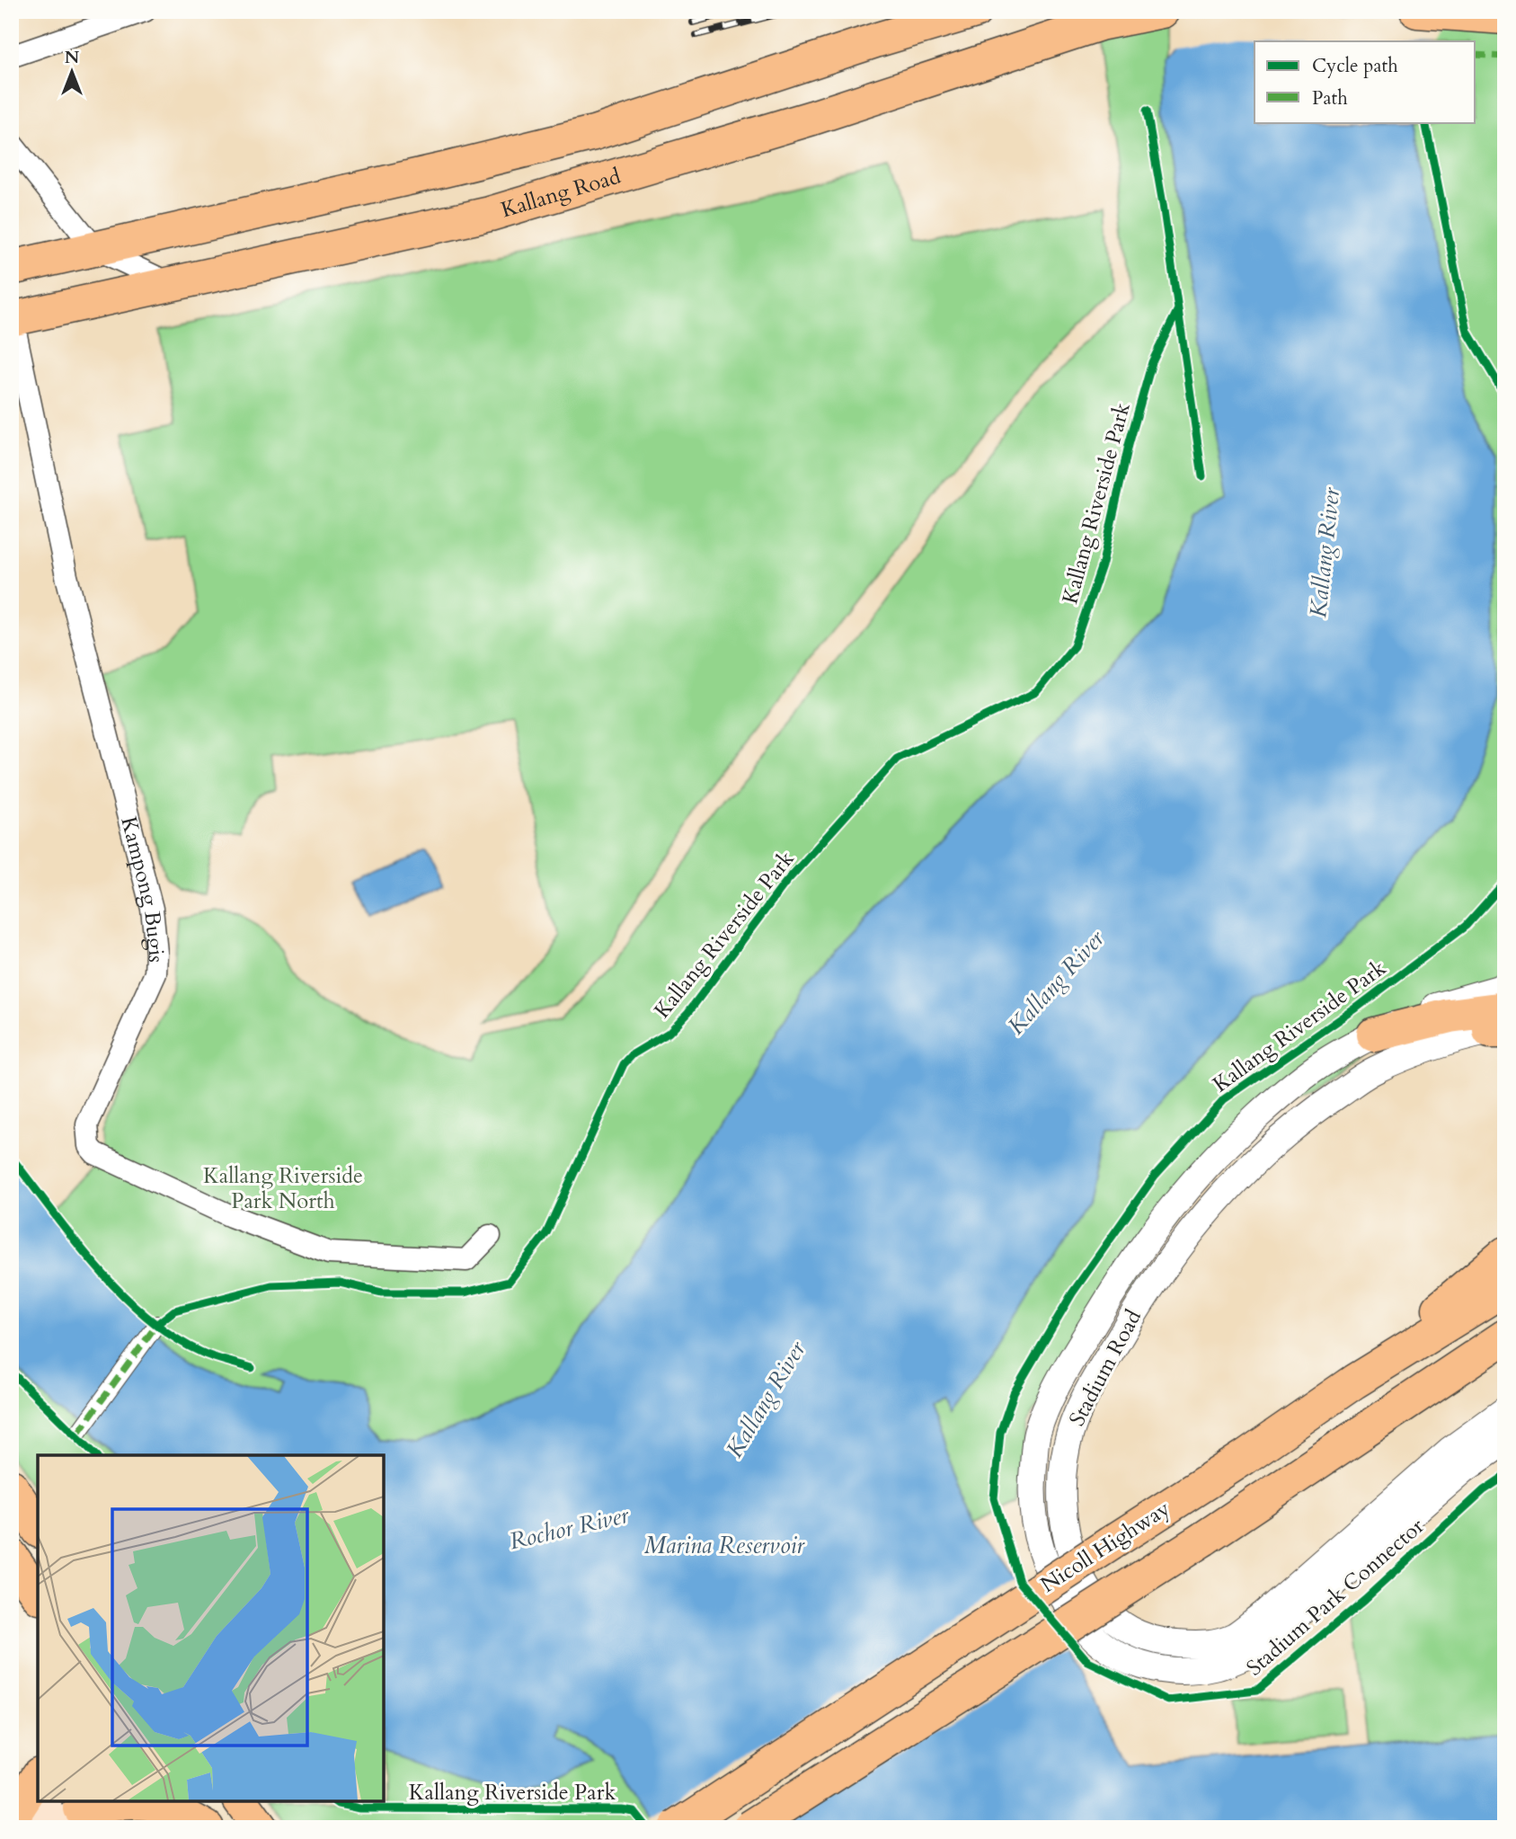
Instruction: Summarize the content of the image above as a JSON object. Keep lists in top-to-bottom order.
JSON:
{
  "streets": {
    "main road": ["Kallang Road", "Nicoll Highway"],
    "street": ["Kampong Bugis", "Stadium Road"],
    "cycle path": ["Kallang Riverside Park"]
  },
  "crossings": [
    ["Kallang Road", "Kampong Bugis"]
  ],
  "water": ["Kallang River", "Rochor River", "Marina Reservoir"],
  "parks": ["Kallang Riverside Park North"],
  "legend": ["Cycle path", "Path"],
  "north": "top"
}
